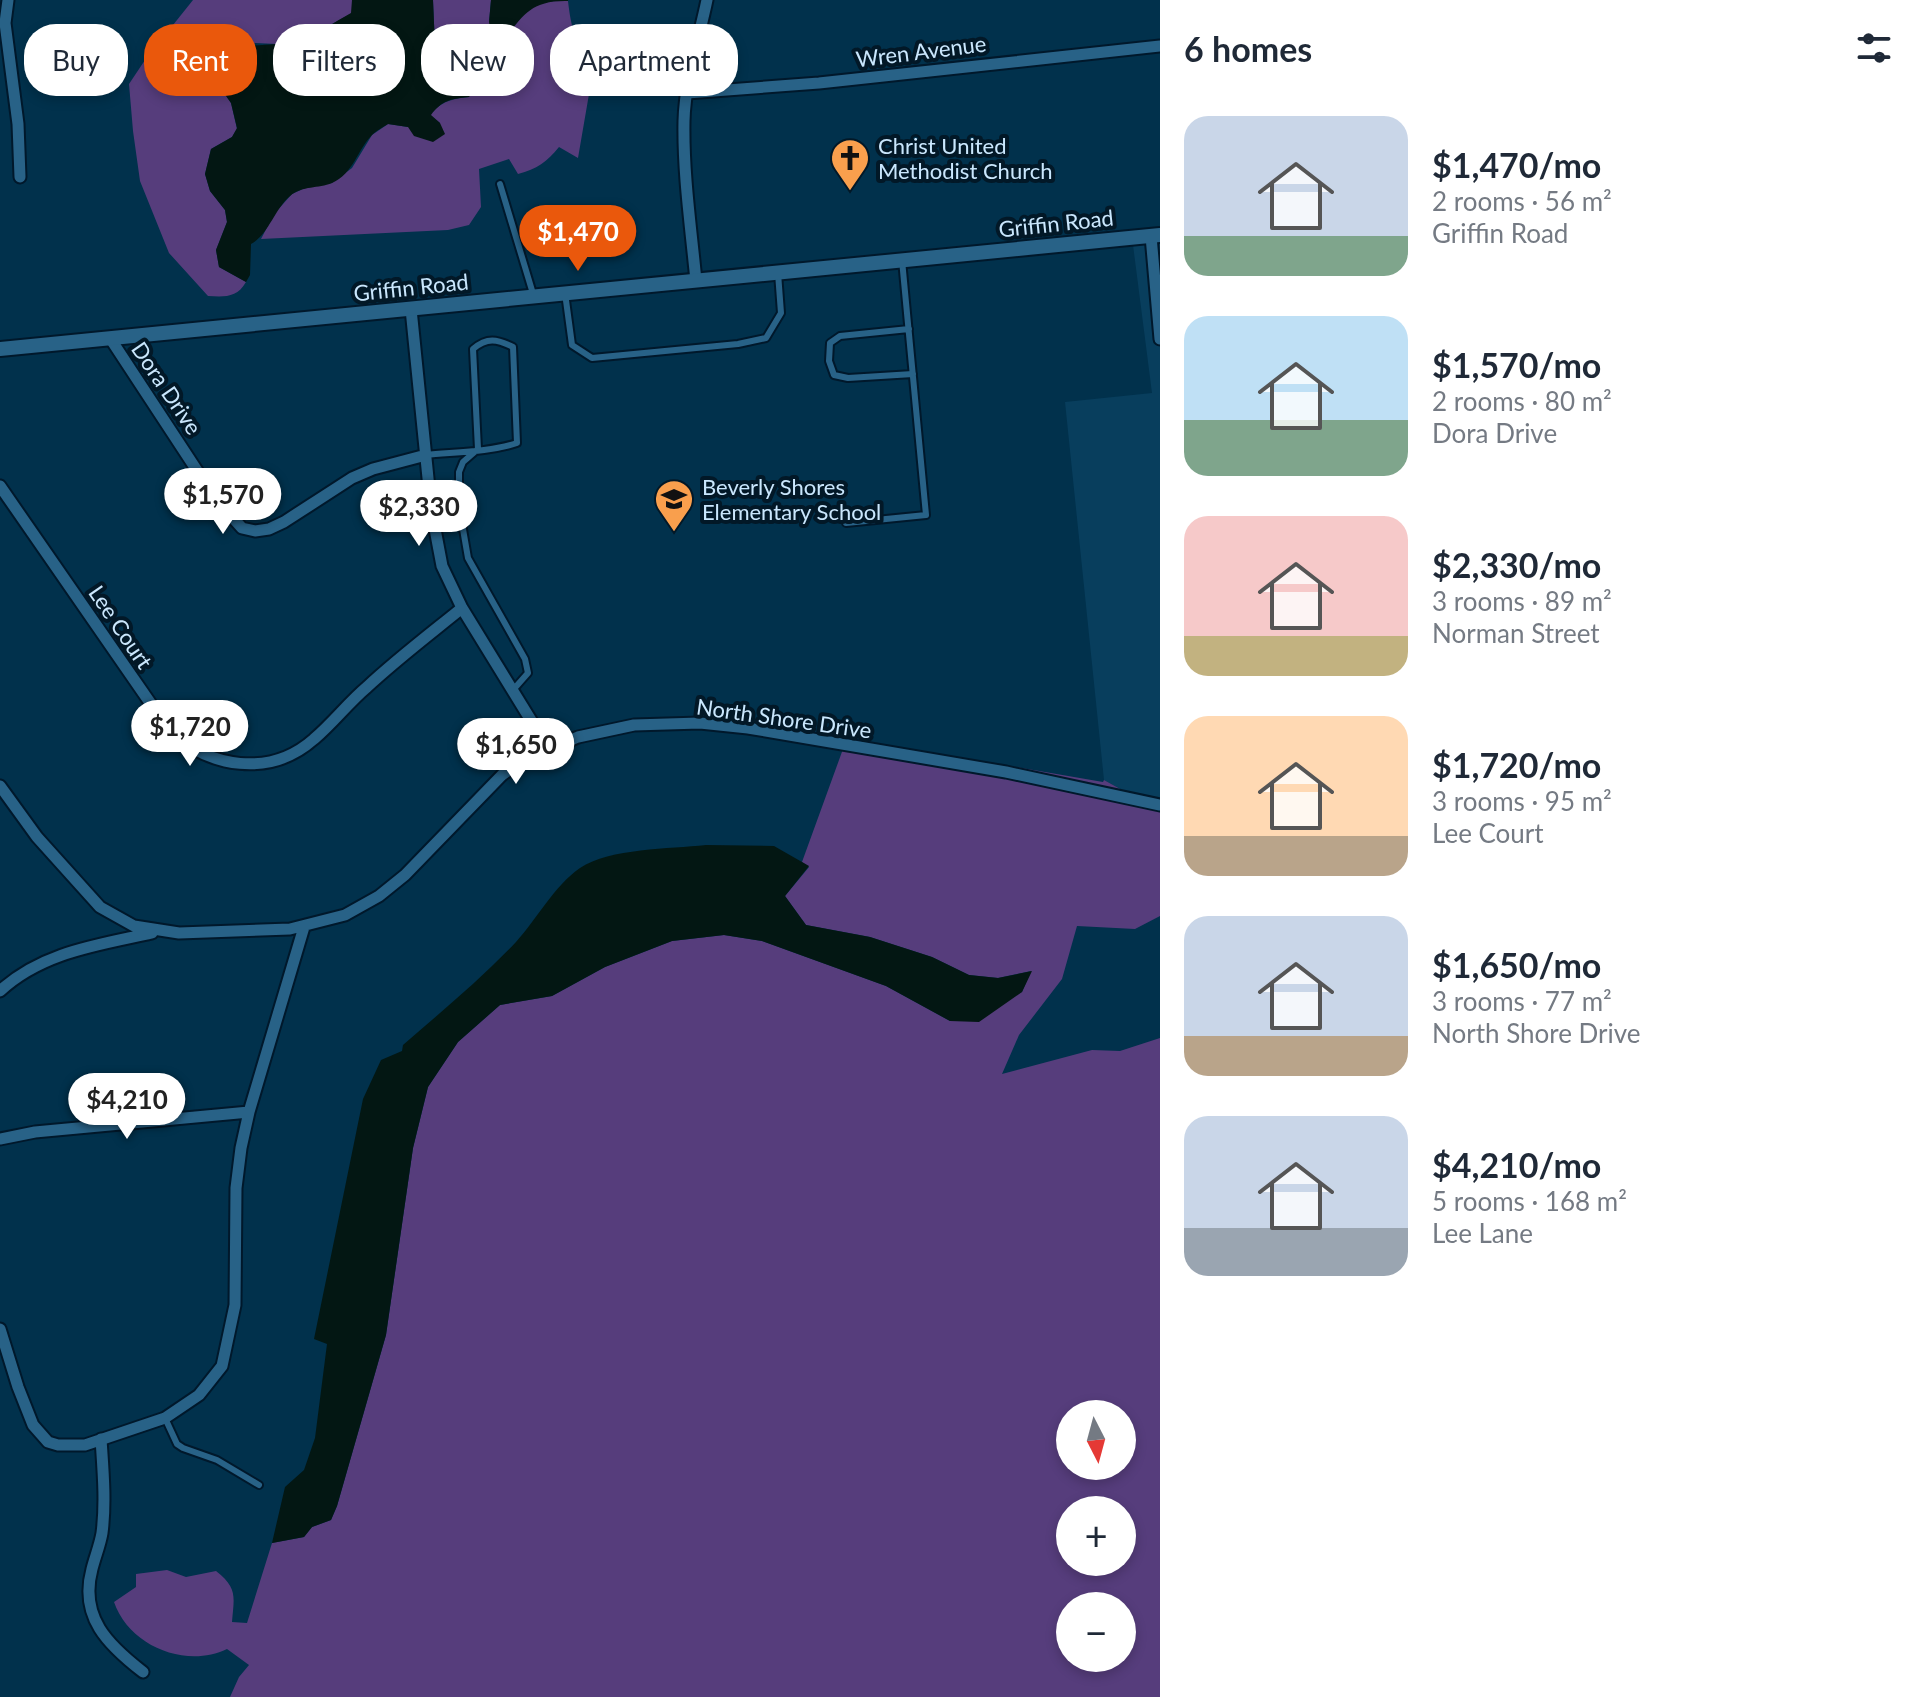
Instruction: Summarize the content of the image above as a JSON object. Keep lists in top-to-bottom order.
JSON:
{
  "streets": {
    "street": [
      "Wren Avenue",
      "Griffin Road",
      "Dora Drive",
      "Lee Court",
      "North Shore Drive"
    ]
  },
  "crossings": [
    ["Griffin Road", "Dora Drive"]
  ],
  "places": {
    "church": ["Christ United Methodist Church"],
    "school or university": ["Beverly Shores Elementary School"]
  },
  "north": "bottom",
  "page": {
    "heading": "6 homes",
    "chip": [
      "Buy",
      "Rent",
      "Filters",
      "New",
      "Apartment"
    ],
    "list": [
      {
        "name": "$1,470/mo",
        "note": "2 rooms · 56 m² · Griffin Road"
      },
      {
        "name": "$1,570/mo",
        "note": "2 rooms · 80 m² · Dora Drive"
      },
      {
        "name": "$2,330/mo",
        "note": "3 rooms · 89 m² · Norman Street"
      },
      {
        "name": "$1,720/mo",
        "note": "3 rooms · 95 m² · Lee Court"
      },
      {
        "name": "$1,650/mo",
        "note": "3 rooms · 77 m² · North Shore Drive"
      },
      {
        "name": "$4,210/mo",
        "note": "5 rooms · 168 m² · Lee Lane"
      }
    ],
    "price": [
      "$1,470",
      "$1,570",
      "$2,330",
      "$1,720",
      "$1,650",
      "$4,210"
    ],
    "map_buttons": ["+", "−"]
  }
}
